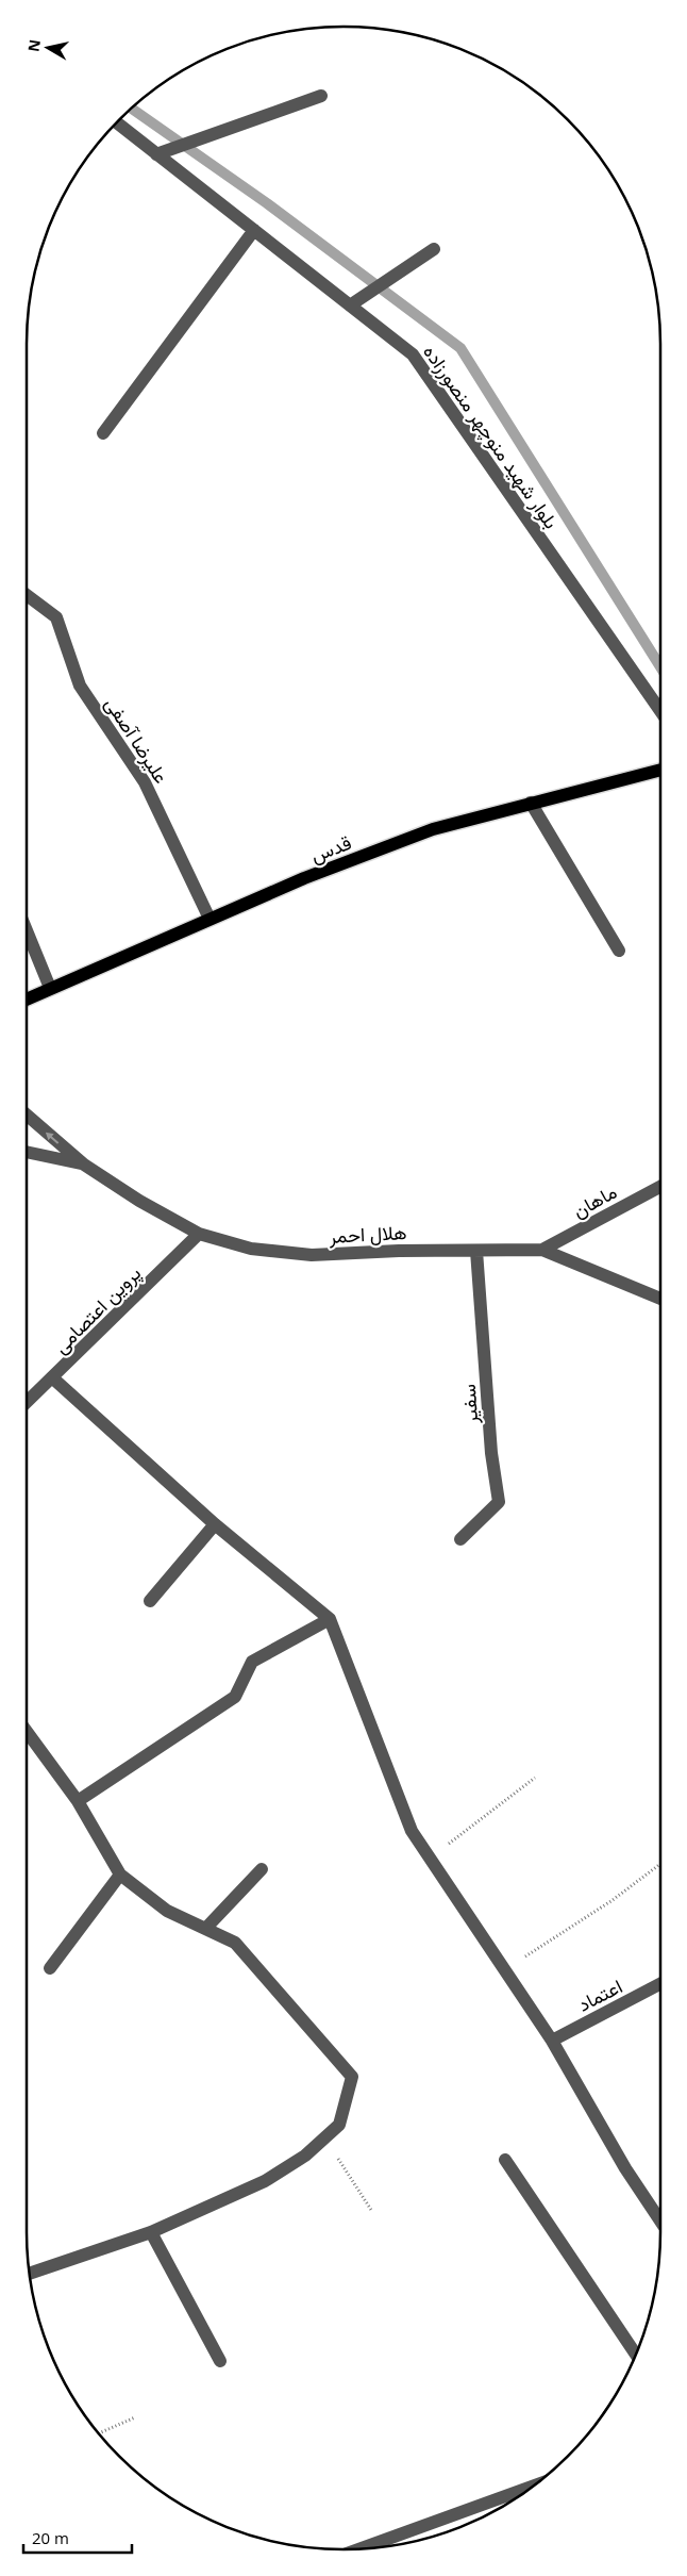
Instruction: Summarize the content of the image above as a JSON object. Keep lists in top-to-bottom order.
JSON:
{
  "streets": {
    "main road": ["قدس"],
    "street": [
      "بلوار شهید منوچهر منصورزاده",
      "علیرضا آصفی",
      "ماهان",
      "هلال احمر",
      "پروین اعتصامی",
      "سفیر",
      "اعتماد"
    ]
  },
  "crossings": [
    ["علیرضا آصفی", "قدس"],
    ["ماهان", "هلال احمر"],
    ["هلال احمر", "پروین اعتصامی"],
    ["هلال احمر", "سفیر"]
  ],
  "scale_bar": "20 m",
  "north": "left"
}
